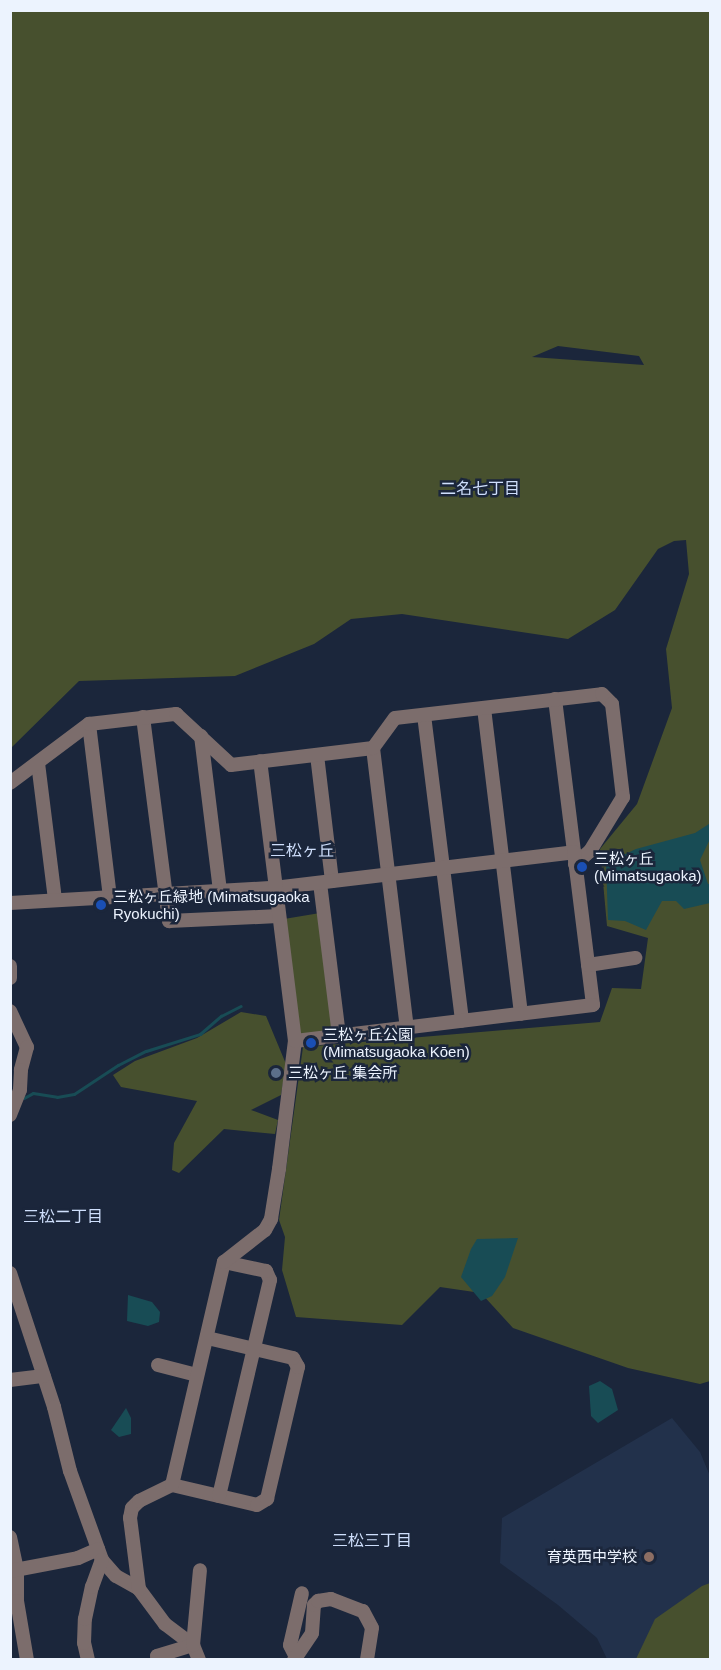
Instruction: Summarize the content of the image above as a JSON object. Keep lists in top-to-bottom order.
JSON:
{
  "districts": [
    "二名七丁目",
    "三松ヶ丘",
    "三松二丁目",
    "三松三丁目"
  ],
  "places": [
    "三松ヶ丘 (Mimatsugaoka)",
    "三松ヶ丘緑地 (Mimatsugaoka Ryokuchi)",
    "三松ヶ丘公園 (Mimatsugaoka Kōen)",
    "三松ヶ丘 集会所",
    "育英西中学校"
  ]
}
